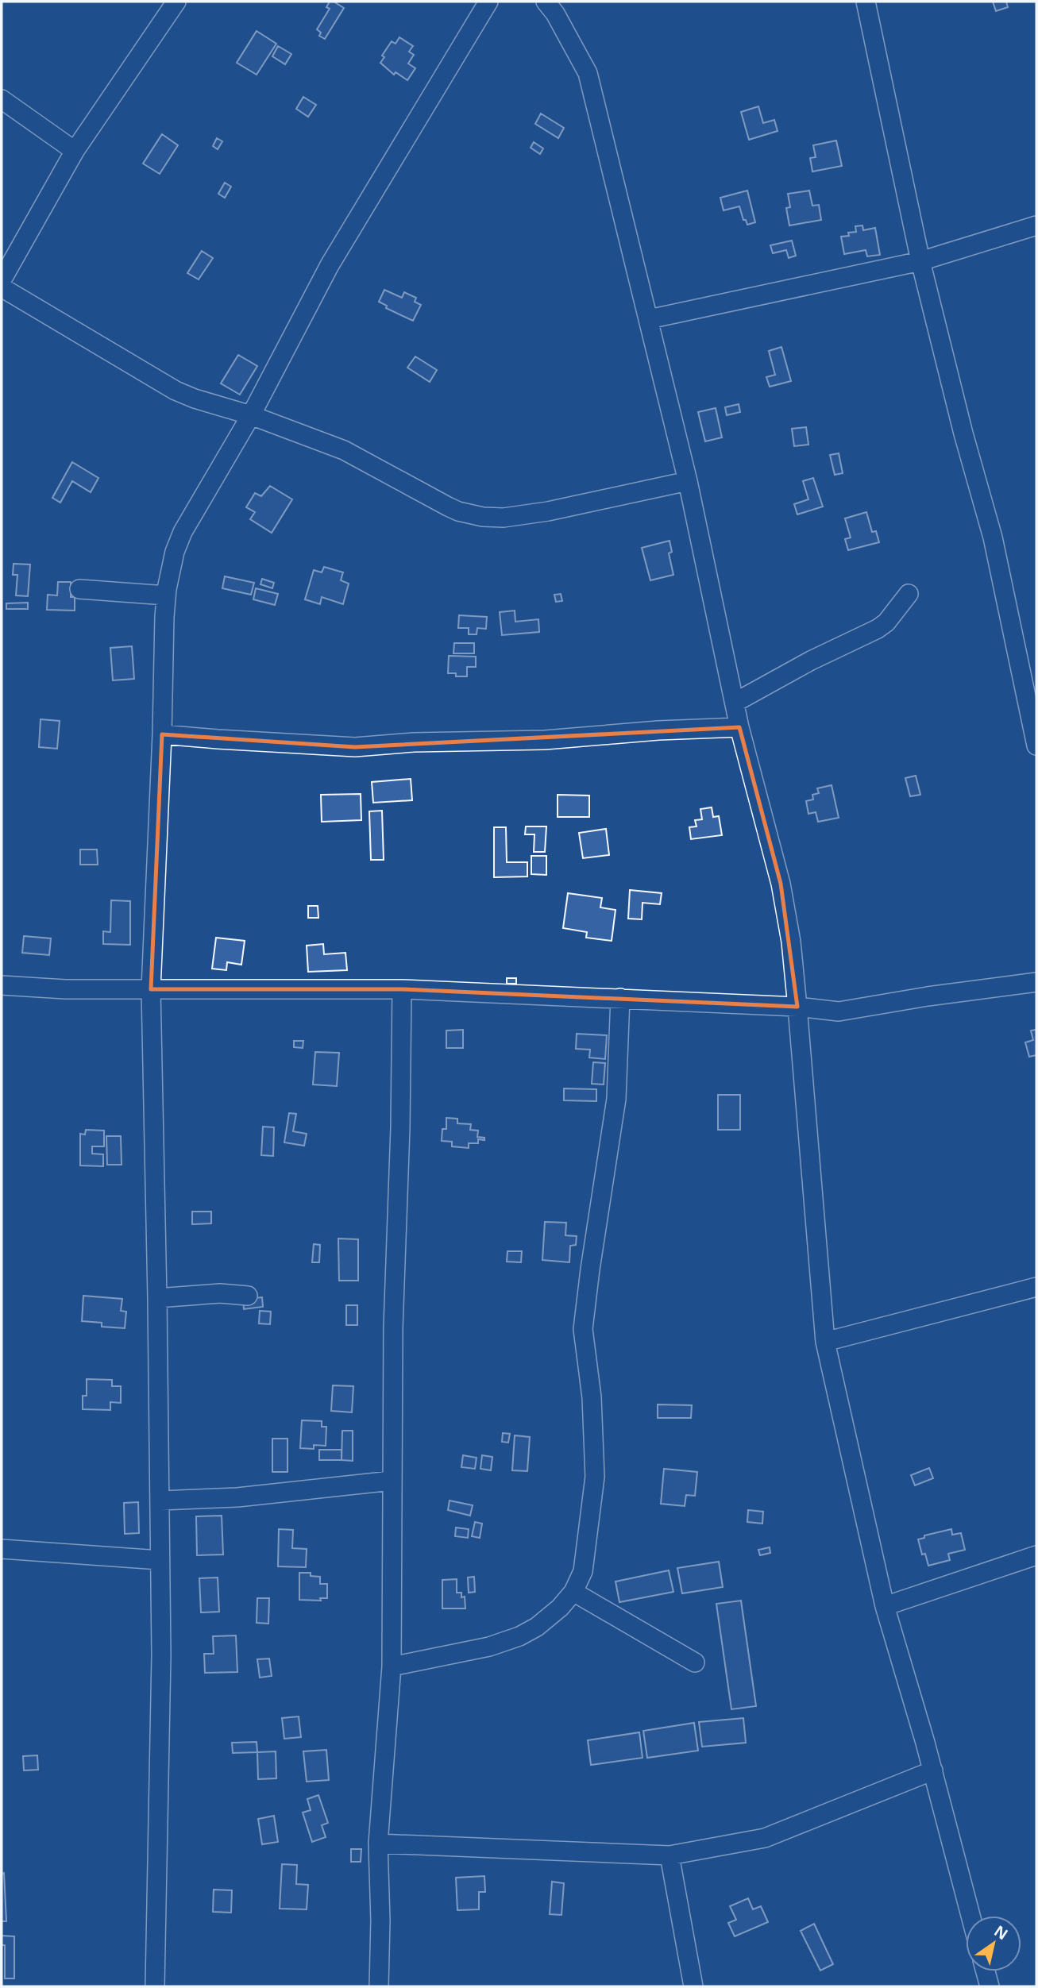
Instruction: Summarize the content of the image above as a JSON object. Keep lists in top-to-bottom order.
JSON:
{
  "north": "top right"
}
